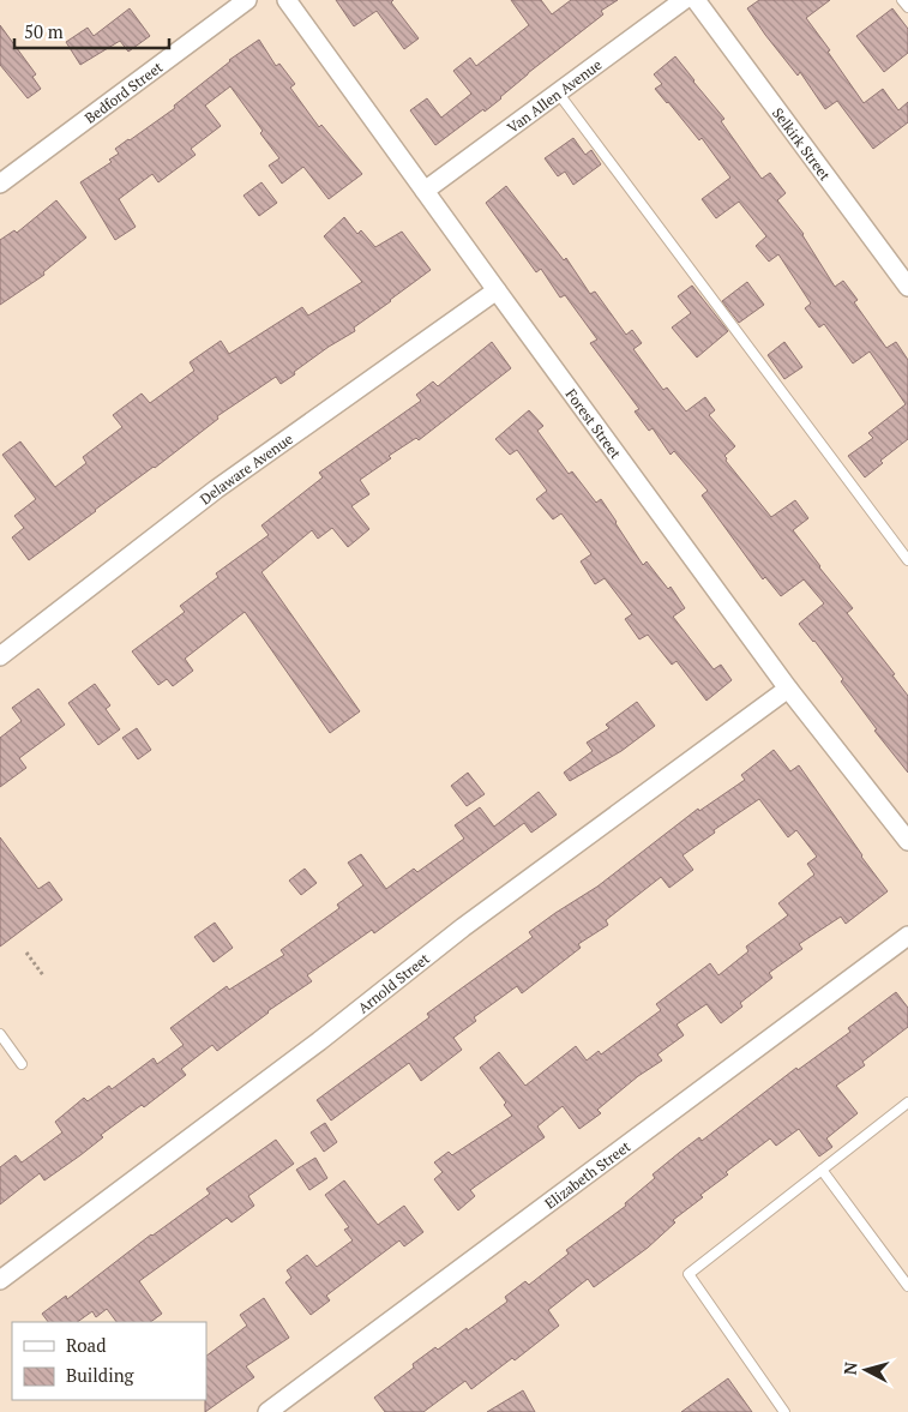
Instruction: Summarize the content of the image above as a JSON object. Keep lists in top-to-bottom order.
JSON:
{
  "streets": {
    "street": [
      "Bedford Street",
      "Van Allen Avenue",
      "Selkirk Street",
      "Forest Street",
      "Delaware Avenue",
      "Arnold Street",
      "Elizabeth Street"
    ]
  },
  "crossings": [
    ["Van Allen Avenue", "Forest Street"],
    ["Forest Street", "Delaware Avenue"],
    ["Forest Street", "Arnold Street"]
  ],
  "legend": ["Road", "Building"],
  "scale_bar": "50 m",
  "north": "left"
}
